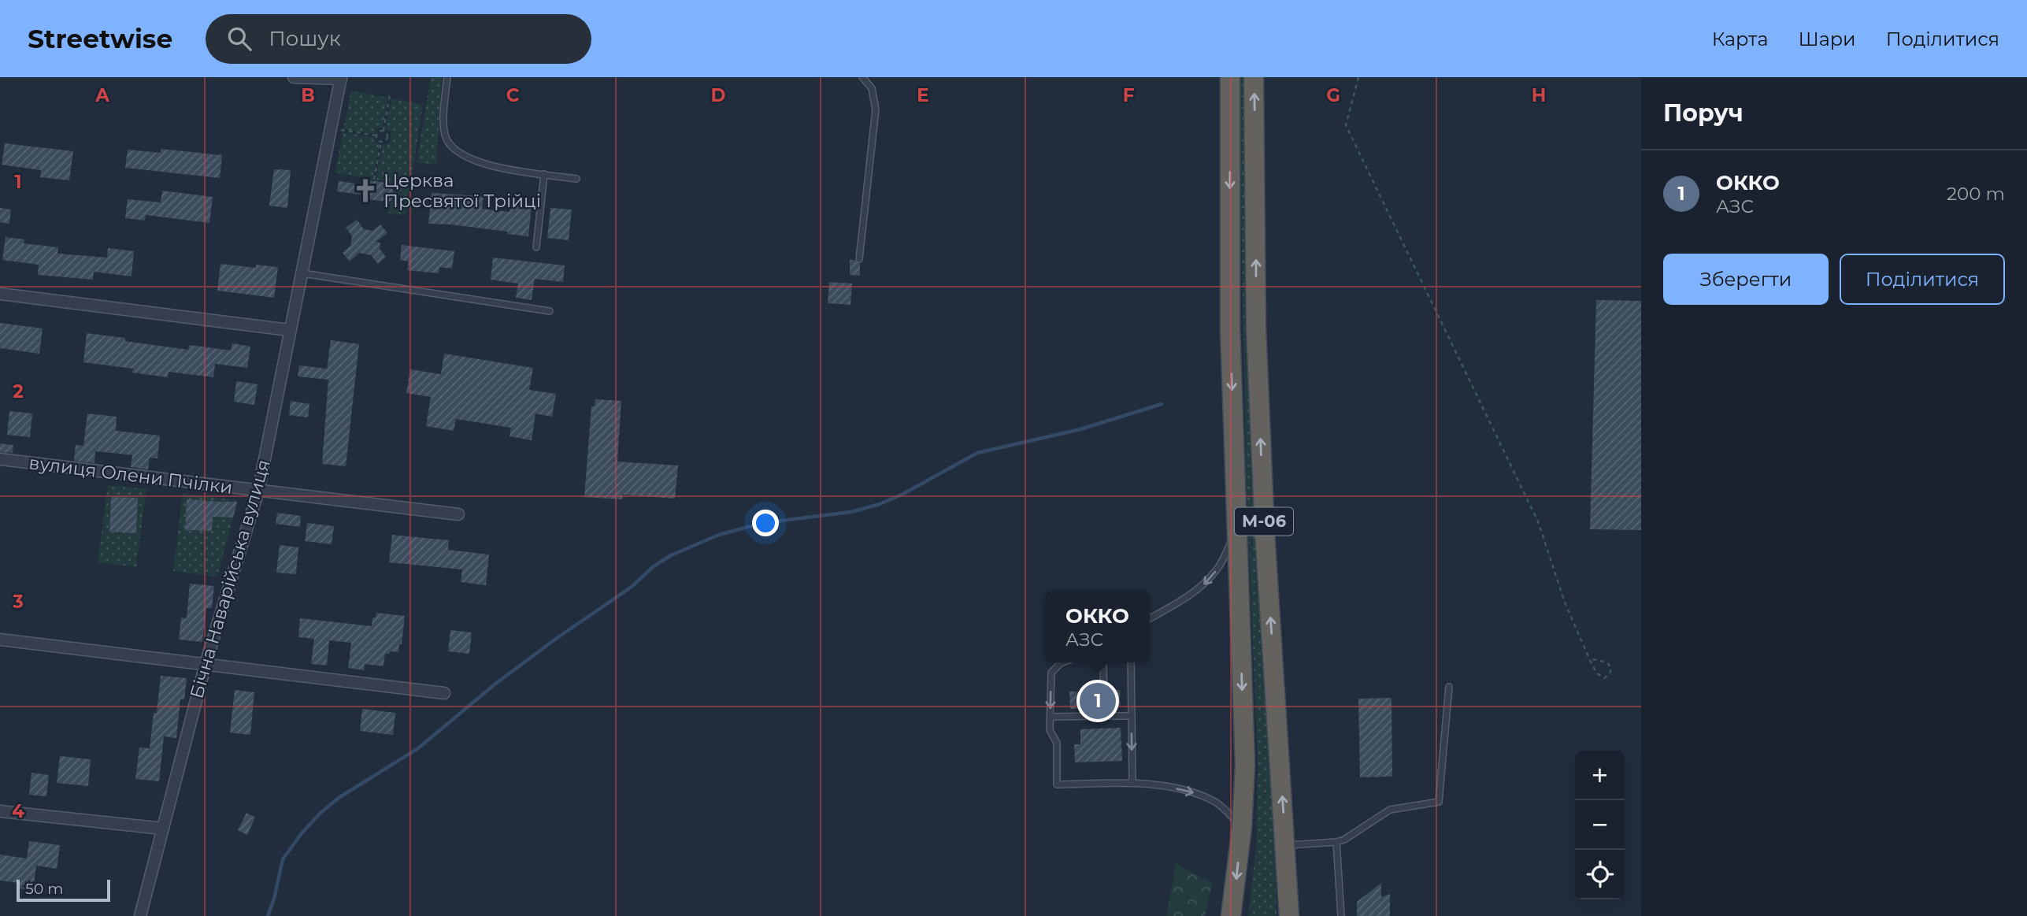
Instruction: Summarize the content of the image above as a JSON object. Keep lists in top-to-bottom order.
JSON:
{
  "streets": {
    "highway": ["М-06"],
    "street": ["вулиця Олени Пчілки", "Бічна Наварійська вулиця"]
  },
  "crossings": [
    ["вулиця Олени Пчілки", "Бічна Наварійська вулиця"]
  ],
  "places": {
    "church": ["Церква Пресвятої Трійці"]
  },
  "scale_bar": "50 m",
  "page": {
    "header": "Streetwise",
    "search": "Пошук",
    "nav": ["Карта", "Шари", "Поділитися"],
    "heading": "Поруч",
    "list": [
      {
        "mark": "1",
        "name": "ОККО",
        "note": "АЗС",
        "value": "200 m"
      }
    ],
    "buttons": ["Зберегти", "Поділитися"],
    "popup": ["ОККО", "АЗС"],
    "pins": "1",
    "map_buttons": ["+", "−"],
    "scale": "50 m"
  },
  "grid": {
    "columns": [
      "A",
      "B",
      "C",
      "D",
      "E",
      "F",
      "G",
      "H"
    ],
    "rows": [
      "1",
      "2",
      "3",
      "4"
    ]
  }
}
